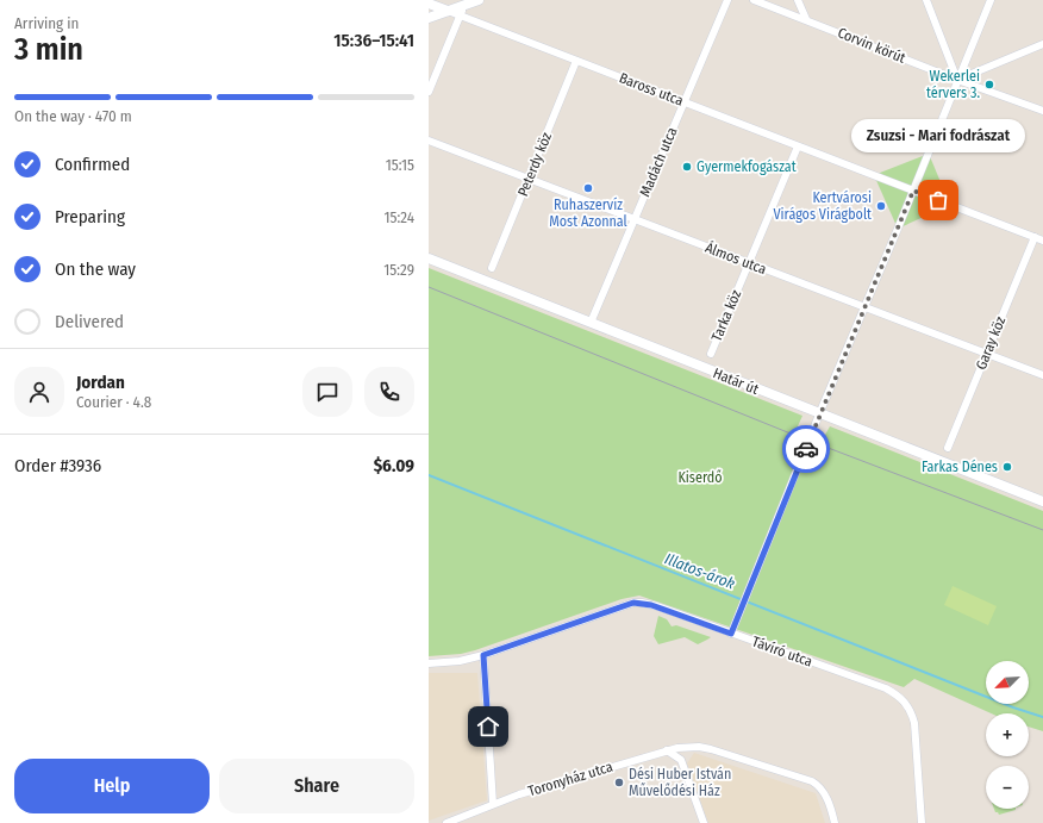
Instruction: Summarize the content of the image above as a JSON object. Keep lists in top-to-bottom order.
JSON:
{
  "streets": {
    "main road": ["Baross utca", "Határ út"],
    "street": [
      "Corvin körút",
      "Madách utca",
      "Peterdy köz",
      "Álmos utca",
      "Tarka köz",
      "Garay köz",
      "Távíró utca",
      "Toronyház utca"
    ]
  },
  "crossings": [
    ["Baross utca", "Madách utca"],
    ["Baross utca", "Peterdy köz"],
    ["Baross utca", "Tarka köz"],
    ["Baross utca", "Garay köz"],
    ["Madách utca", "Álmos utca"],
    ["Madách utca", "Határ út"],
    ["Peterdy köz", "Álmos utca"],
    ["Álmos utca", "Tarka köz"],
    ["Álmos utca", "Garay köz"]
  ],
  "water": ["Illatos-árok"],
  "parks": ["Kiserdő"],
  "places": [
    "Wekerlei térvers 3.",
    "Gyermekfogászat",
    "Ruhaszervíz Most Azonnal",
    "Zsuzsi - Mari fodrászat",
    "Kertvárosi Virágos Virágbolt",
    "Farkas Dénes",
    "Dési Huber István Művelődési Ház"
  ],
  "north": "bottom left",
  "page": {
    "heading": ["3 min", "Arriving in", "15:36–15:41"],
    "panel": [
      "Jordan",
      "Courier · 4.8",
      "Order #3936",
      "$6.09"
    ],
    "bar": "On the way · 470 m",
    "bubble": "Zsuzsi - Mari fodrászat",
    "list": [
      ["Confirmed", "15:15"],
      ["Preparing", "15:24"],
      ["On the way", "15:29"],
      "Delivered"
    ],
    "map_buttons": ["+", "−"],
    "buttons": ["Help", "Share"]
  }
}
